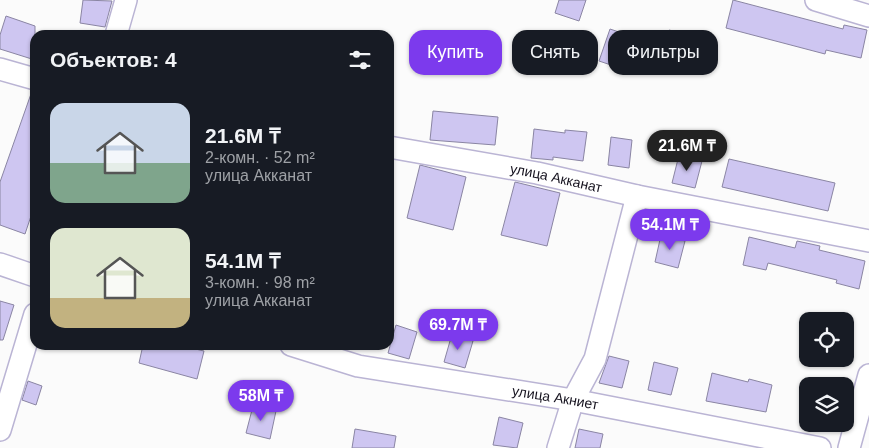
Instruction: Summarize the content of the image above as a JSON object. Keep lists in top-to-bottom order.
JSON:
{
  "streets": {
    "street": ["улица Акканат", "улица Акниет"]
  },
  "page": {
    "chip": ["Купить", "Снять", "Фильтры"],
    "heading": "Объектов: 4",
    "list": [
      {
        "name": "21.6M ₸",
        "note": "2-комн. · 52 m² · улица Акканат"
      },
      {
        "name": "54.1M ₸",
        "note": "3-комн. · 98 m² · улица Акканат"
      }
    ],
    "price": [
      "21.6M ₸",
      "54.1M ₸",
      "69.7M ₸",
      "58M ₸"
    ]
  }
}
